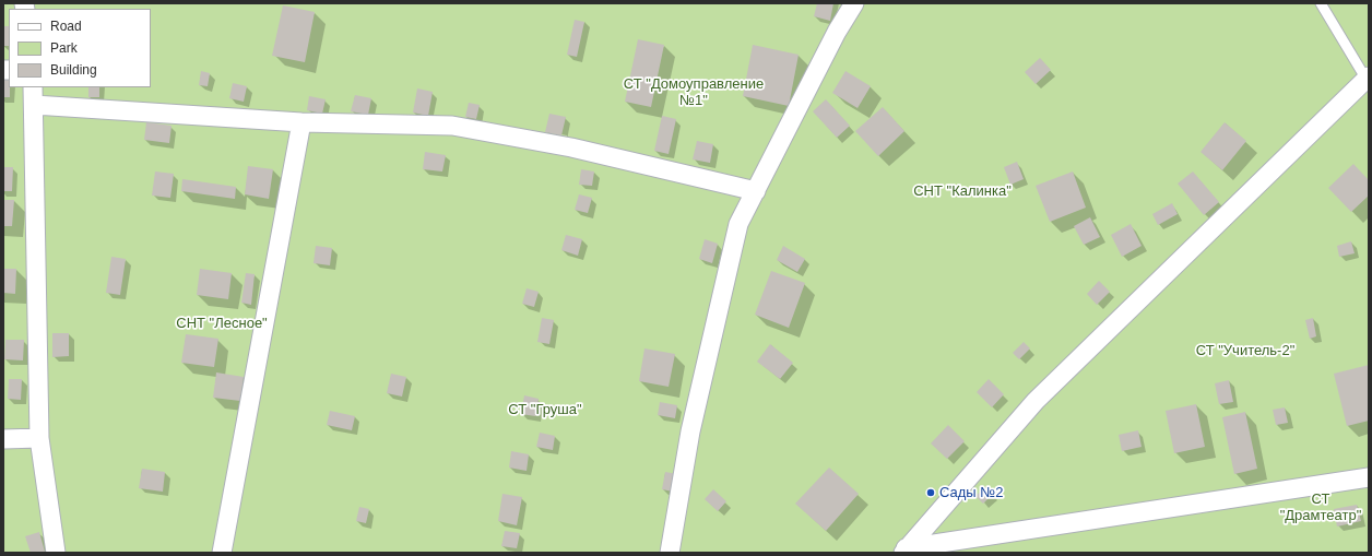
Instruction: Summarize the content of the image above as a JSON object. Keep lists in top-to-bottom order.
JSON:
{
  "parks": [
    "СТ \"Домоуправление №1\"",
    "СНТ \"Калинка\"",
    "СНТ \"Лесное\"",
    "СТ \"Учитель-2\"",
    "СТ \"Груша\"",
    "СТ \"Драмтеатр\""
  ],
  "places": ["Сады №2"],
  "legend": ["Road", "Park", "Building"]
}
